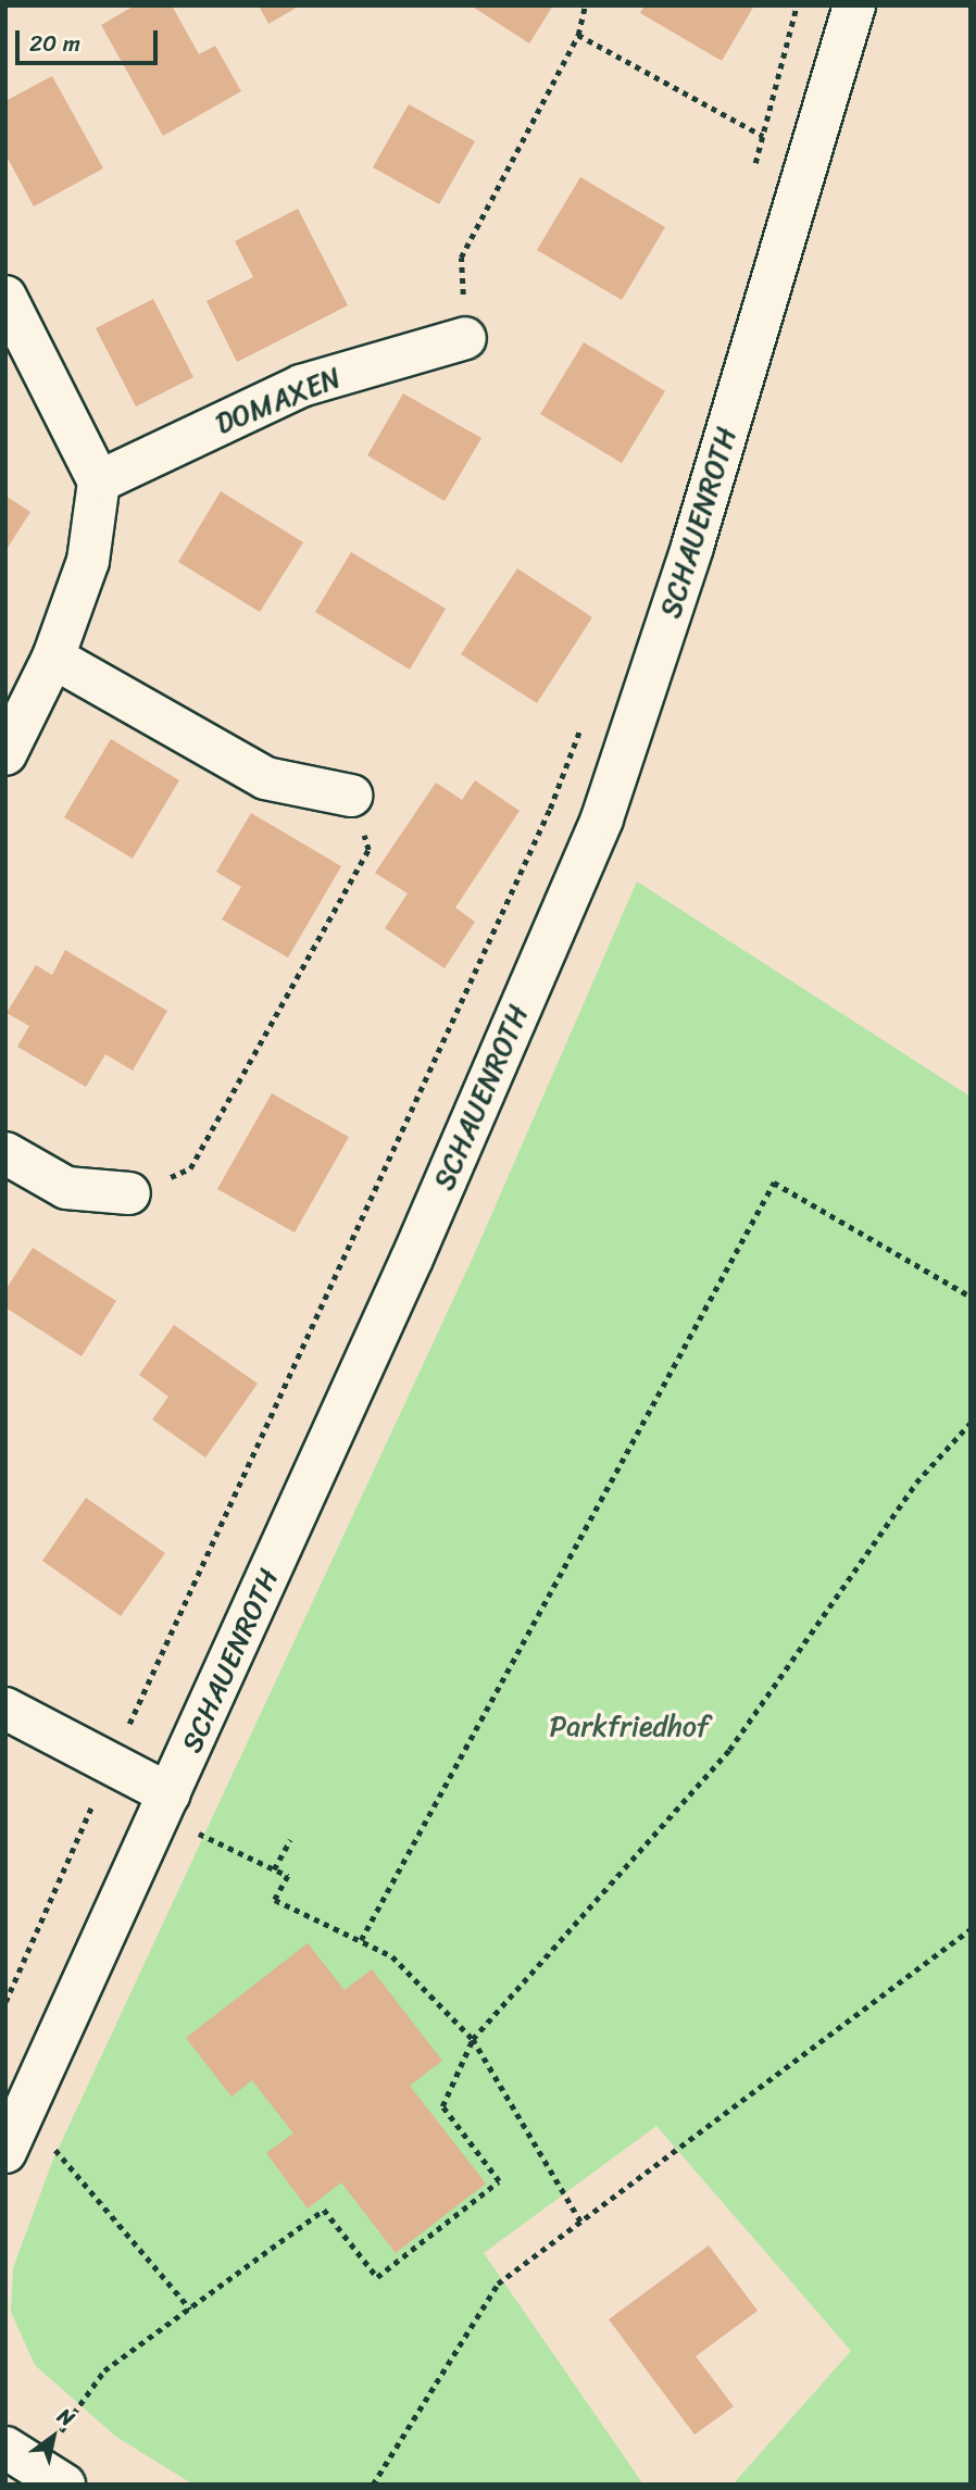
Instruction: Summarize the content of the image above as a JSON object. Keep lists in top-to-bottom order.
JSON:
{
  "streets": {
    "street": ["DOMAXEN", "SCHAUENROTH"]
  },
  "parks": ["Parkfriedhof"],
  "scale_bar": "20 m",
  "north": "top right"
}
